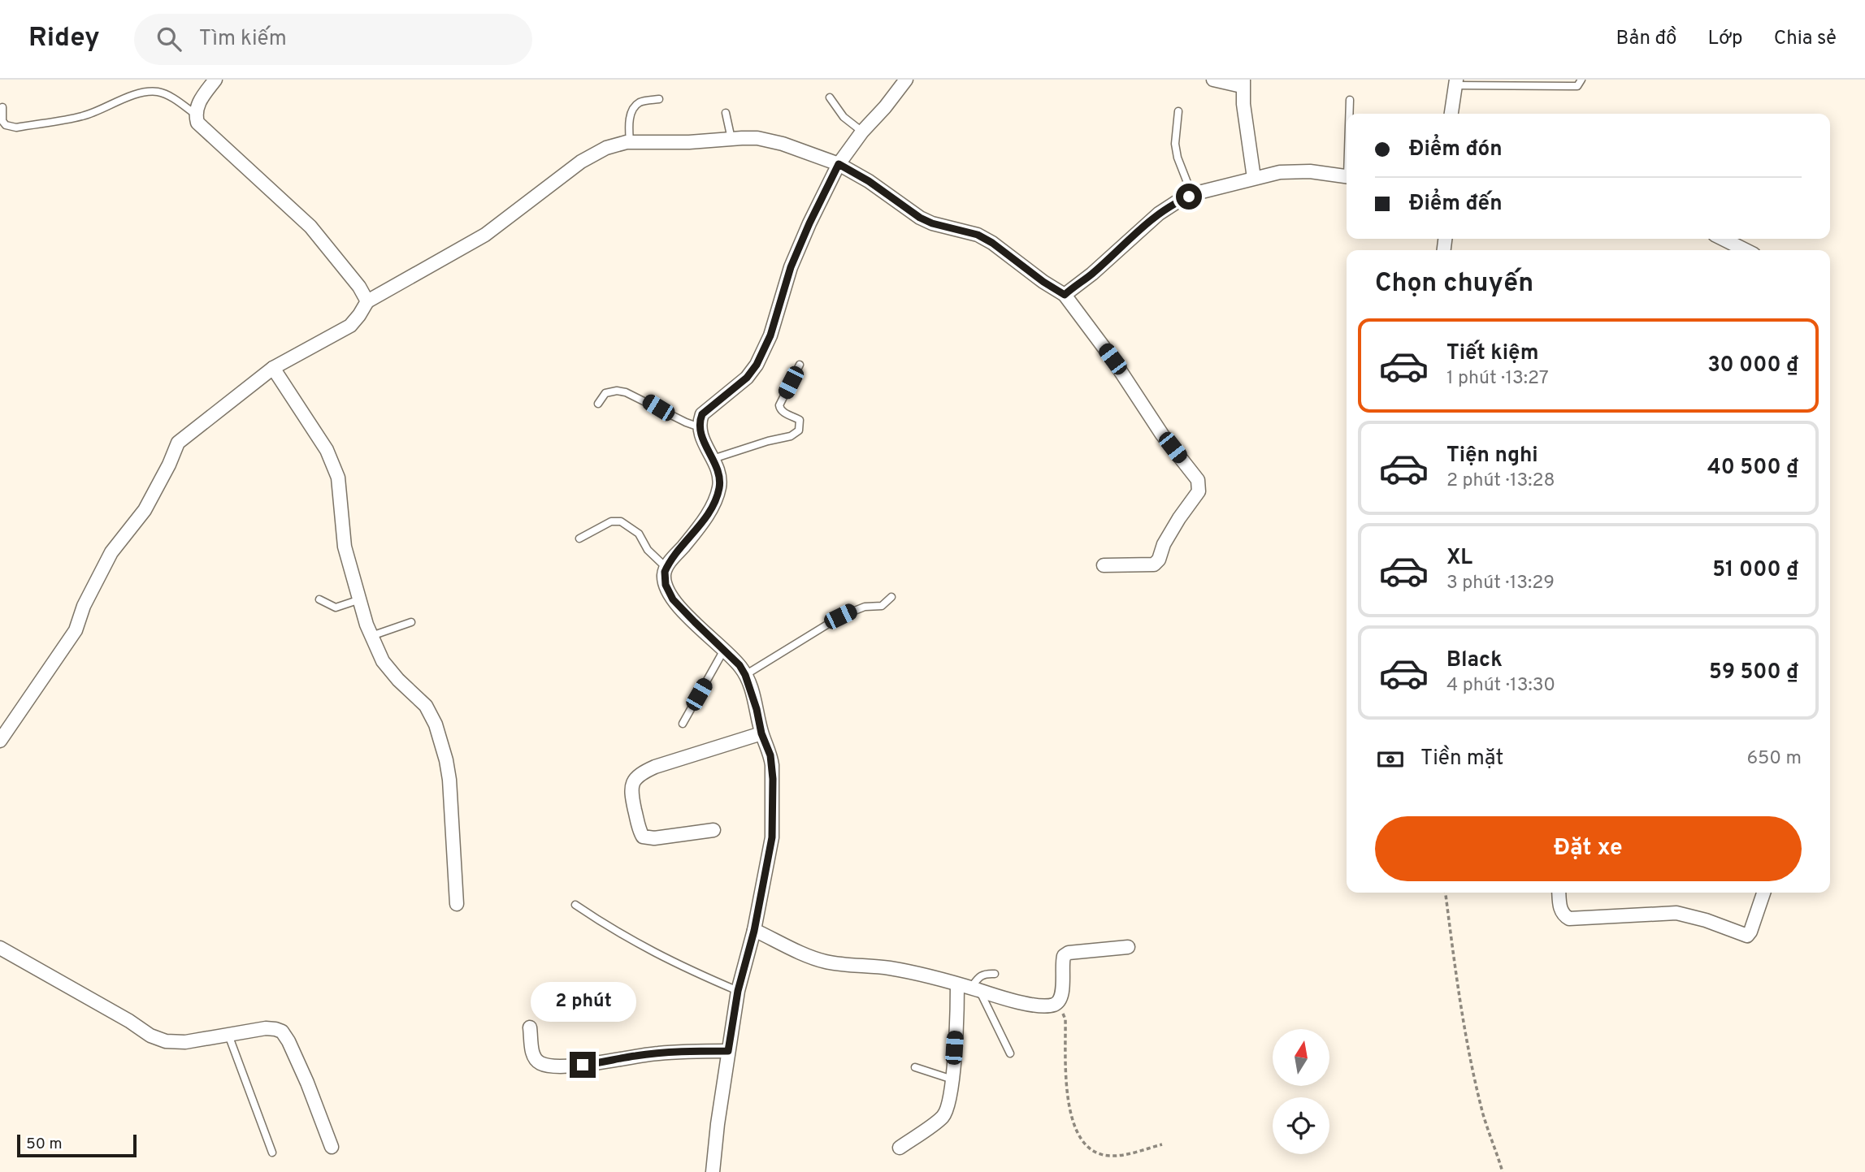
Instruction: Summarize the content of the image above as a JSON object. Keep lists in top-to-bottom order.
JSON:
{
  "scale_bar": "50 m",
  "north": "top",
  "page": {
    "header": "Ridey",
    "search": "Tìm kiếm",
    "nav": ["Bản đồ", "Lớp", "Chia sẻ"],
    "banner": ["Điểm đón", "Điểm đến"],
    "heading": "Chọn chuyến",
    "list": [
      {
        "name": "Tiết kiệm",
        "note": "1 phút · 13:27",
        "value": "30 000 ₫"
      },
      {
        "name": "Tiện nghi",
        "note": "2 phút · 13:28",
        "value": "40 500 ₫"
      },
      {
        "name": "XL",
        "note": "3 phút · 13:29",
        "value": "51 000 ₫"
      },
      {
        "name": "Black",
        "note": "4 phút · 13:30",
        "value": "59 500 ₫"
      }
    ],
    "pay": ["Tiền mặt", "650 m"],
    "buttons": "Đặt xe",
    "bubble": "2 phút",
    "scale": "50 m"
  }
}
